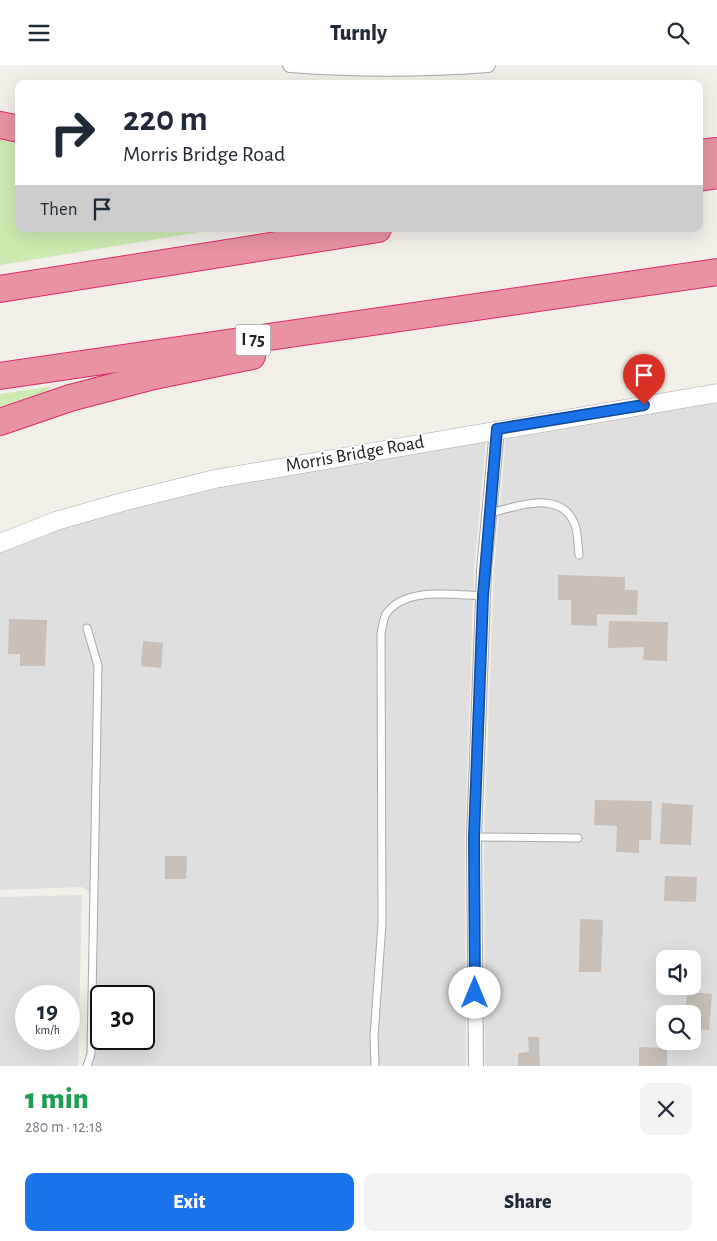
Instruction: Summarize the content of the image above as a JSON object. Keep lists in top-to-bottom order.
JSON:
{
  "streets": {
    "highway": ["I 75"],
    "street": ["Morris Bridge Road"]
  },
  "page": {
    "header": "Turnly",
    "turn": ["220 m", "Morris Bridge Road"],
    "then": "Then",
    "speed": "19 km/h",
    "limit": "30",
    "heading": ["1 min", "280 m · 12:18"],
    "buttons": ["Exit", "Share"]
  }
}
